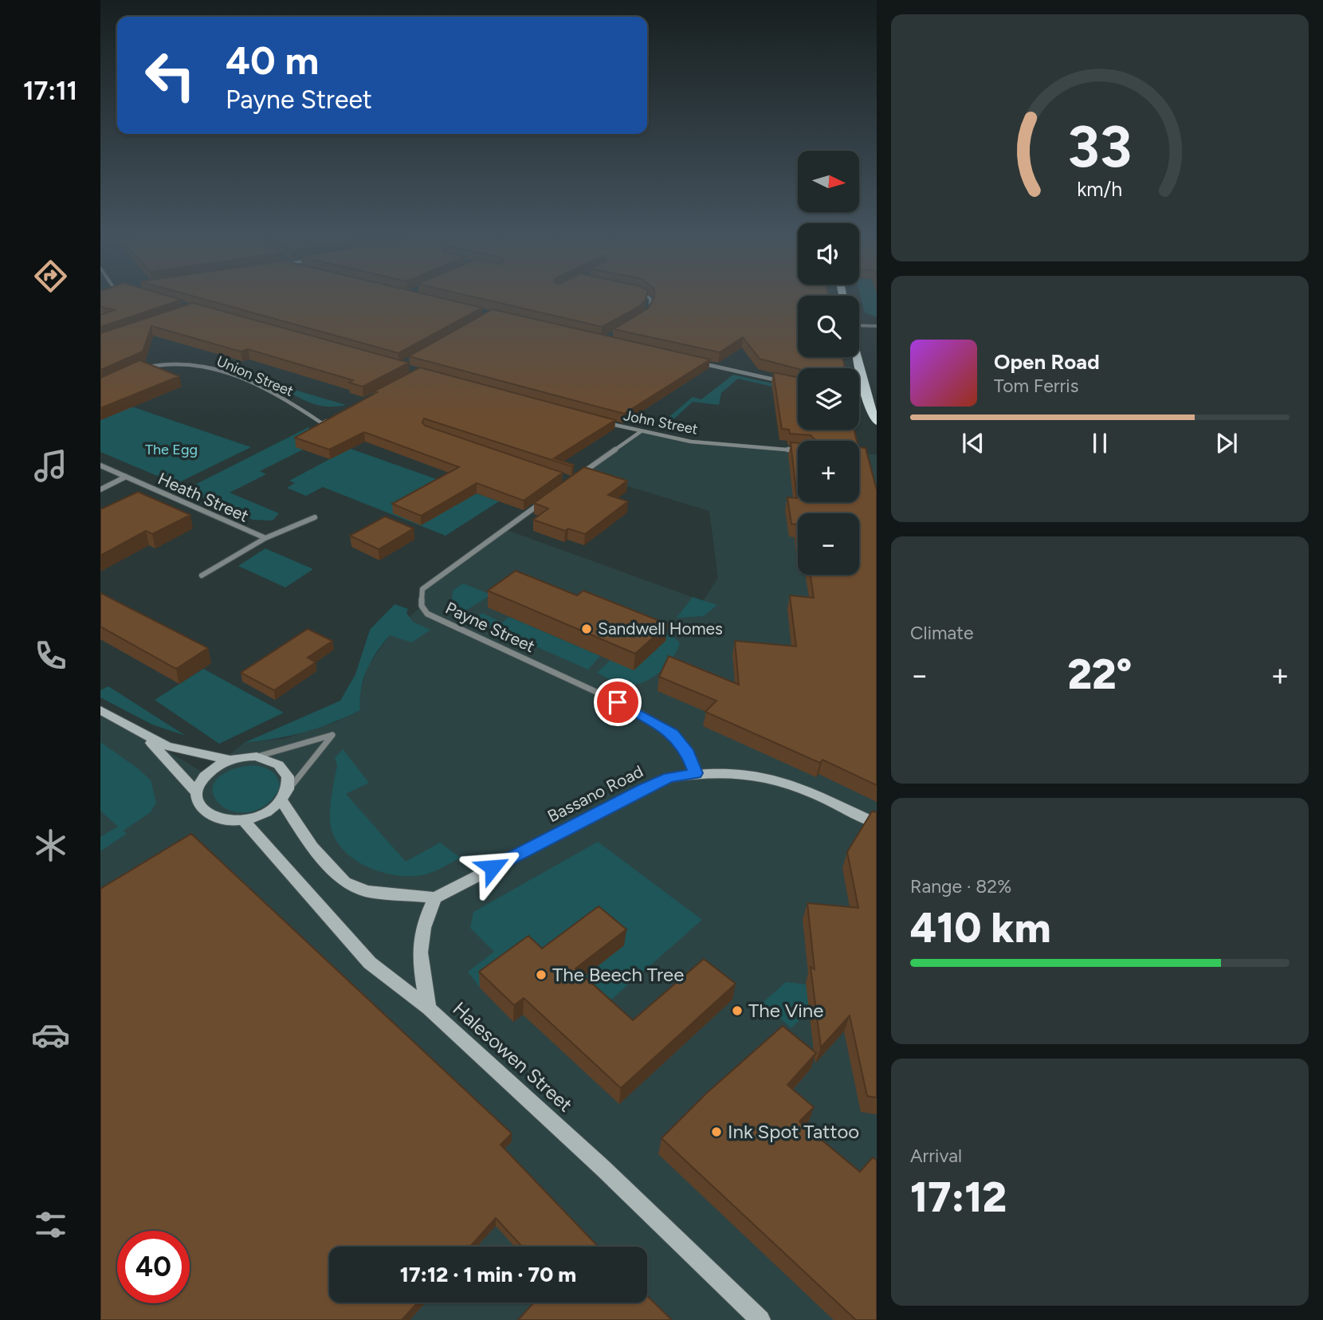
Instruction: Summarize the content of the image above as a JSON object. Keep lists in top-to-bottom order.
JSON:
{
  "streets": {
    "street": [
      "Union Street",
      "John Street",
      "Heath Street",
      "Payne Street",
      "Bassano Road",
      "Halesowen Street"
    ]
  },
  "crossings": [
    ["Payne Street", "Bassano Road"]
  ],
  "parks": ["The Egg"],
  "places": [
    "Sandwell Homes",
    "The Beech Tree",
    "The Vine",
    "Ink Spot Tattoo"
  ],
  "north": "right",
  "page": {
    "tabs": "17:11",
    "turn": ["40 m", "Payne Street"],
    "map_buttons": ["+", "−"],
    "song": ["Open Road", "Tom Ferris"],
    "tile": [
      "Climate",
      ["Range · 82%", "410 km"],
      ["Arrival", "17:12"]
    ],
    "heat": ["−", "22°", "+"],
    "limit": "40",
    "trip": "17:12 · 1 min · 70 m",
    "gauge": ["33", "km/h"]
  }
}
